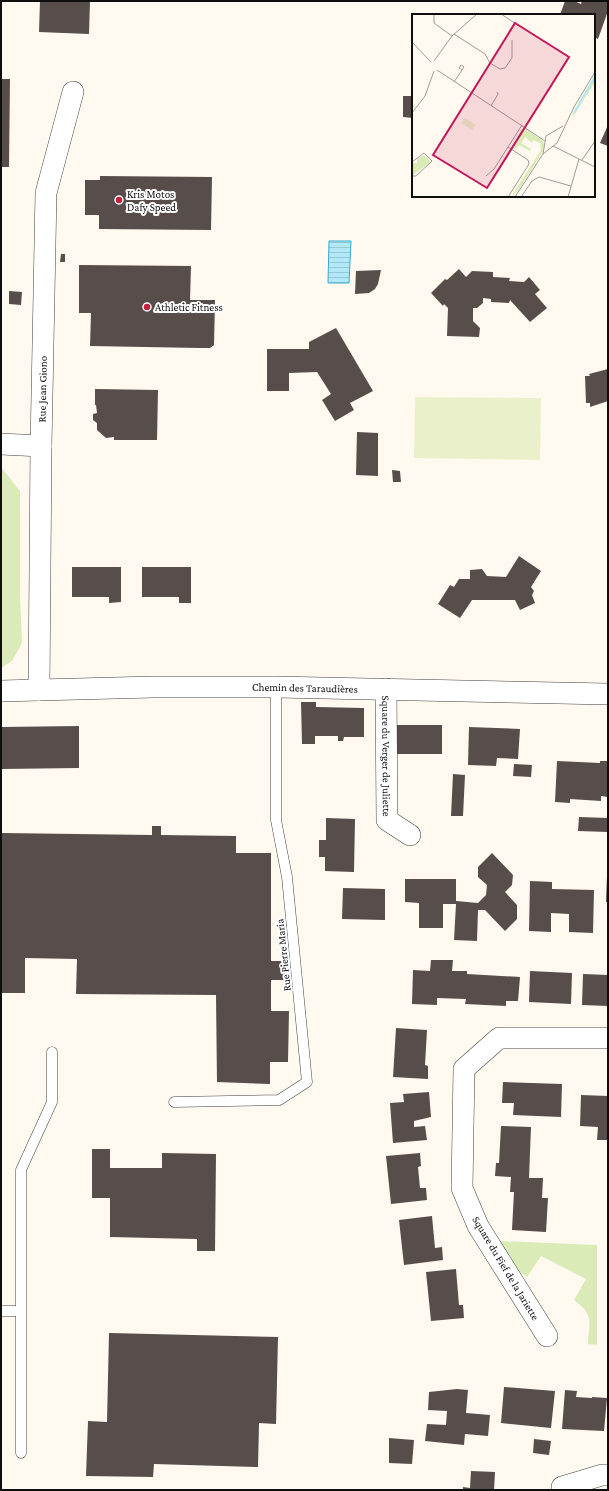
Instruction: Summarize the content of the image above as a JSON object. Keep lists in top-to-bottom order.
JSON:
{
  "streets": {
    "street": [
      "Rue Jean Giono",
      "Chemin des Taraudières",
      "Square du Verger de Juliette",
      "Square du Fief de la Jariette"
    ],
    "lane": ["Rue Pierre Maria"]
  },
  "crossings": [
    ["Rue Jean Giono", "Chemin des Taraudières"],
    ["Chemin des Taraudières", "Square du Verger de Juliette"],
    ["Chemin des Taraudières", "Rue Pierre Maria"]
  ],
  "places": ["Kris Motos Dafy Speed", "Athletic Fitness"]
}
